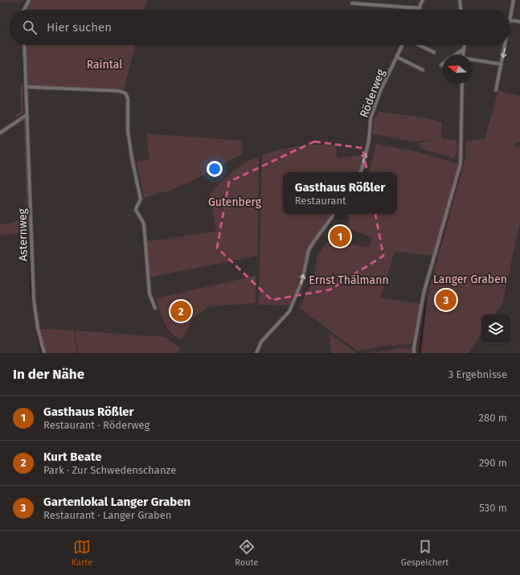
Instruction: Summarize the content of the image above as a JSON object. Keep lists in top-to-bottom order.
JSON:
{
  "streets": {
    "street": ["Röderweg", "Asternweg"]
  },
  "one_way": ["Röderweg"],
  "parks": [
    "Raintal",
    "Gutenberg",
    "Langer Graben",
    "Ernst Thälmann"
  ],
  "north": "left",
  "page": {
    "search": "Hier suchen",
    "popup": ["Gasthaus Rößler", "Restaurant"],
    "pins": ["1", "3", "2"],
    "heading": ["In der Nähe", "3 Ergebnisse"],
    "list": [
      {
        "mark": "1",
        "name": "Gasthaus Rößler",
        "note": "Restaurant · Röderweg",
        "value": "280 m"
      },
      {
        "mark": "2",
        "name": "Kurt Beate",
        "note": "Park · Zur Schwedenschanze",
        "value": "290 m"
      },
      {
        "mark": "3",
        "name": "Gartenlokal Langer Graben",
        "note": "Restaurant · Langer Graben",
        "value": "530 m"
      }
    ],
    "nav": ["Karte", "Route", "Gespeichert"]
  }
}
